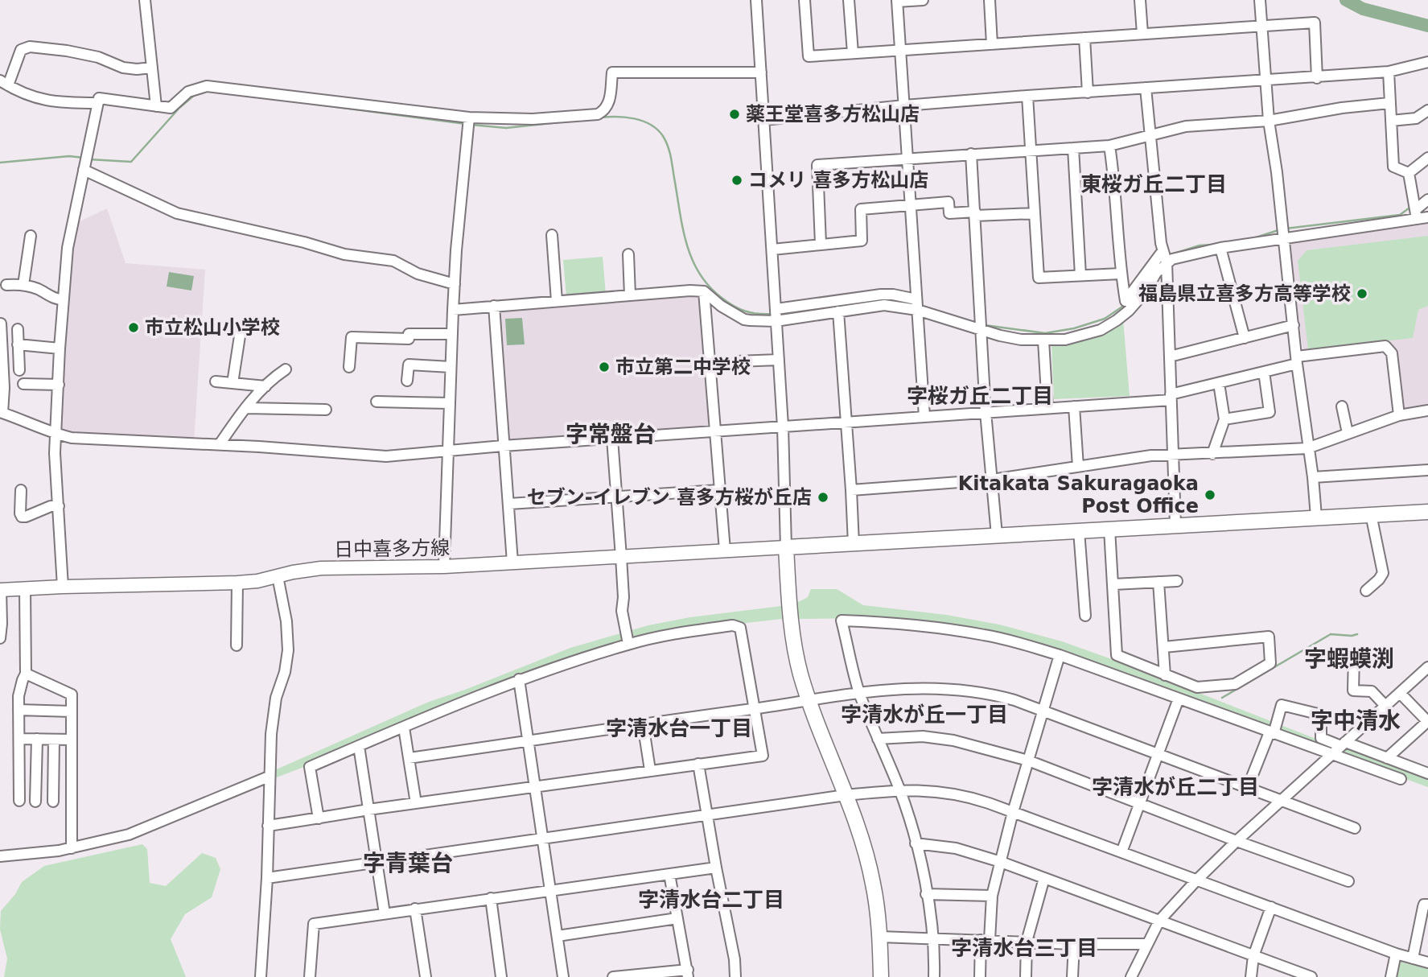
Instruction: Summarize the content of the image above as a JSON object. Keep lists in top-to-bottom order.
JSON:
{
  "streets": {
    "main road": ["日中喜多方線"]
  },
  "districts": [
    "東桜ガ丘二丁目",
    "字桜ガ丘二丁目",
    "字常盤台",
    "字蝦蟆渕",
    "字清水が丘一丁目",
    "字中清水",
    "字清水台一丁目",
    "字清水が丘二丁目",
    "字青葉台",
    "字清水台二丁目",
    "字清水台三丁目"
  ],
  "places": [
    "薬王堂喜多方松山店",
    "コメリ 喜多方松山店",
    "福島県立喜多方高等学校",
    "市立松山小学校",
    "市立第二中学校",
    "Kitakata Sakuragaoka Post Office",
    "セブン-イレブン 喜多方桜が丘店"
  ]
}
